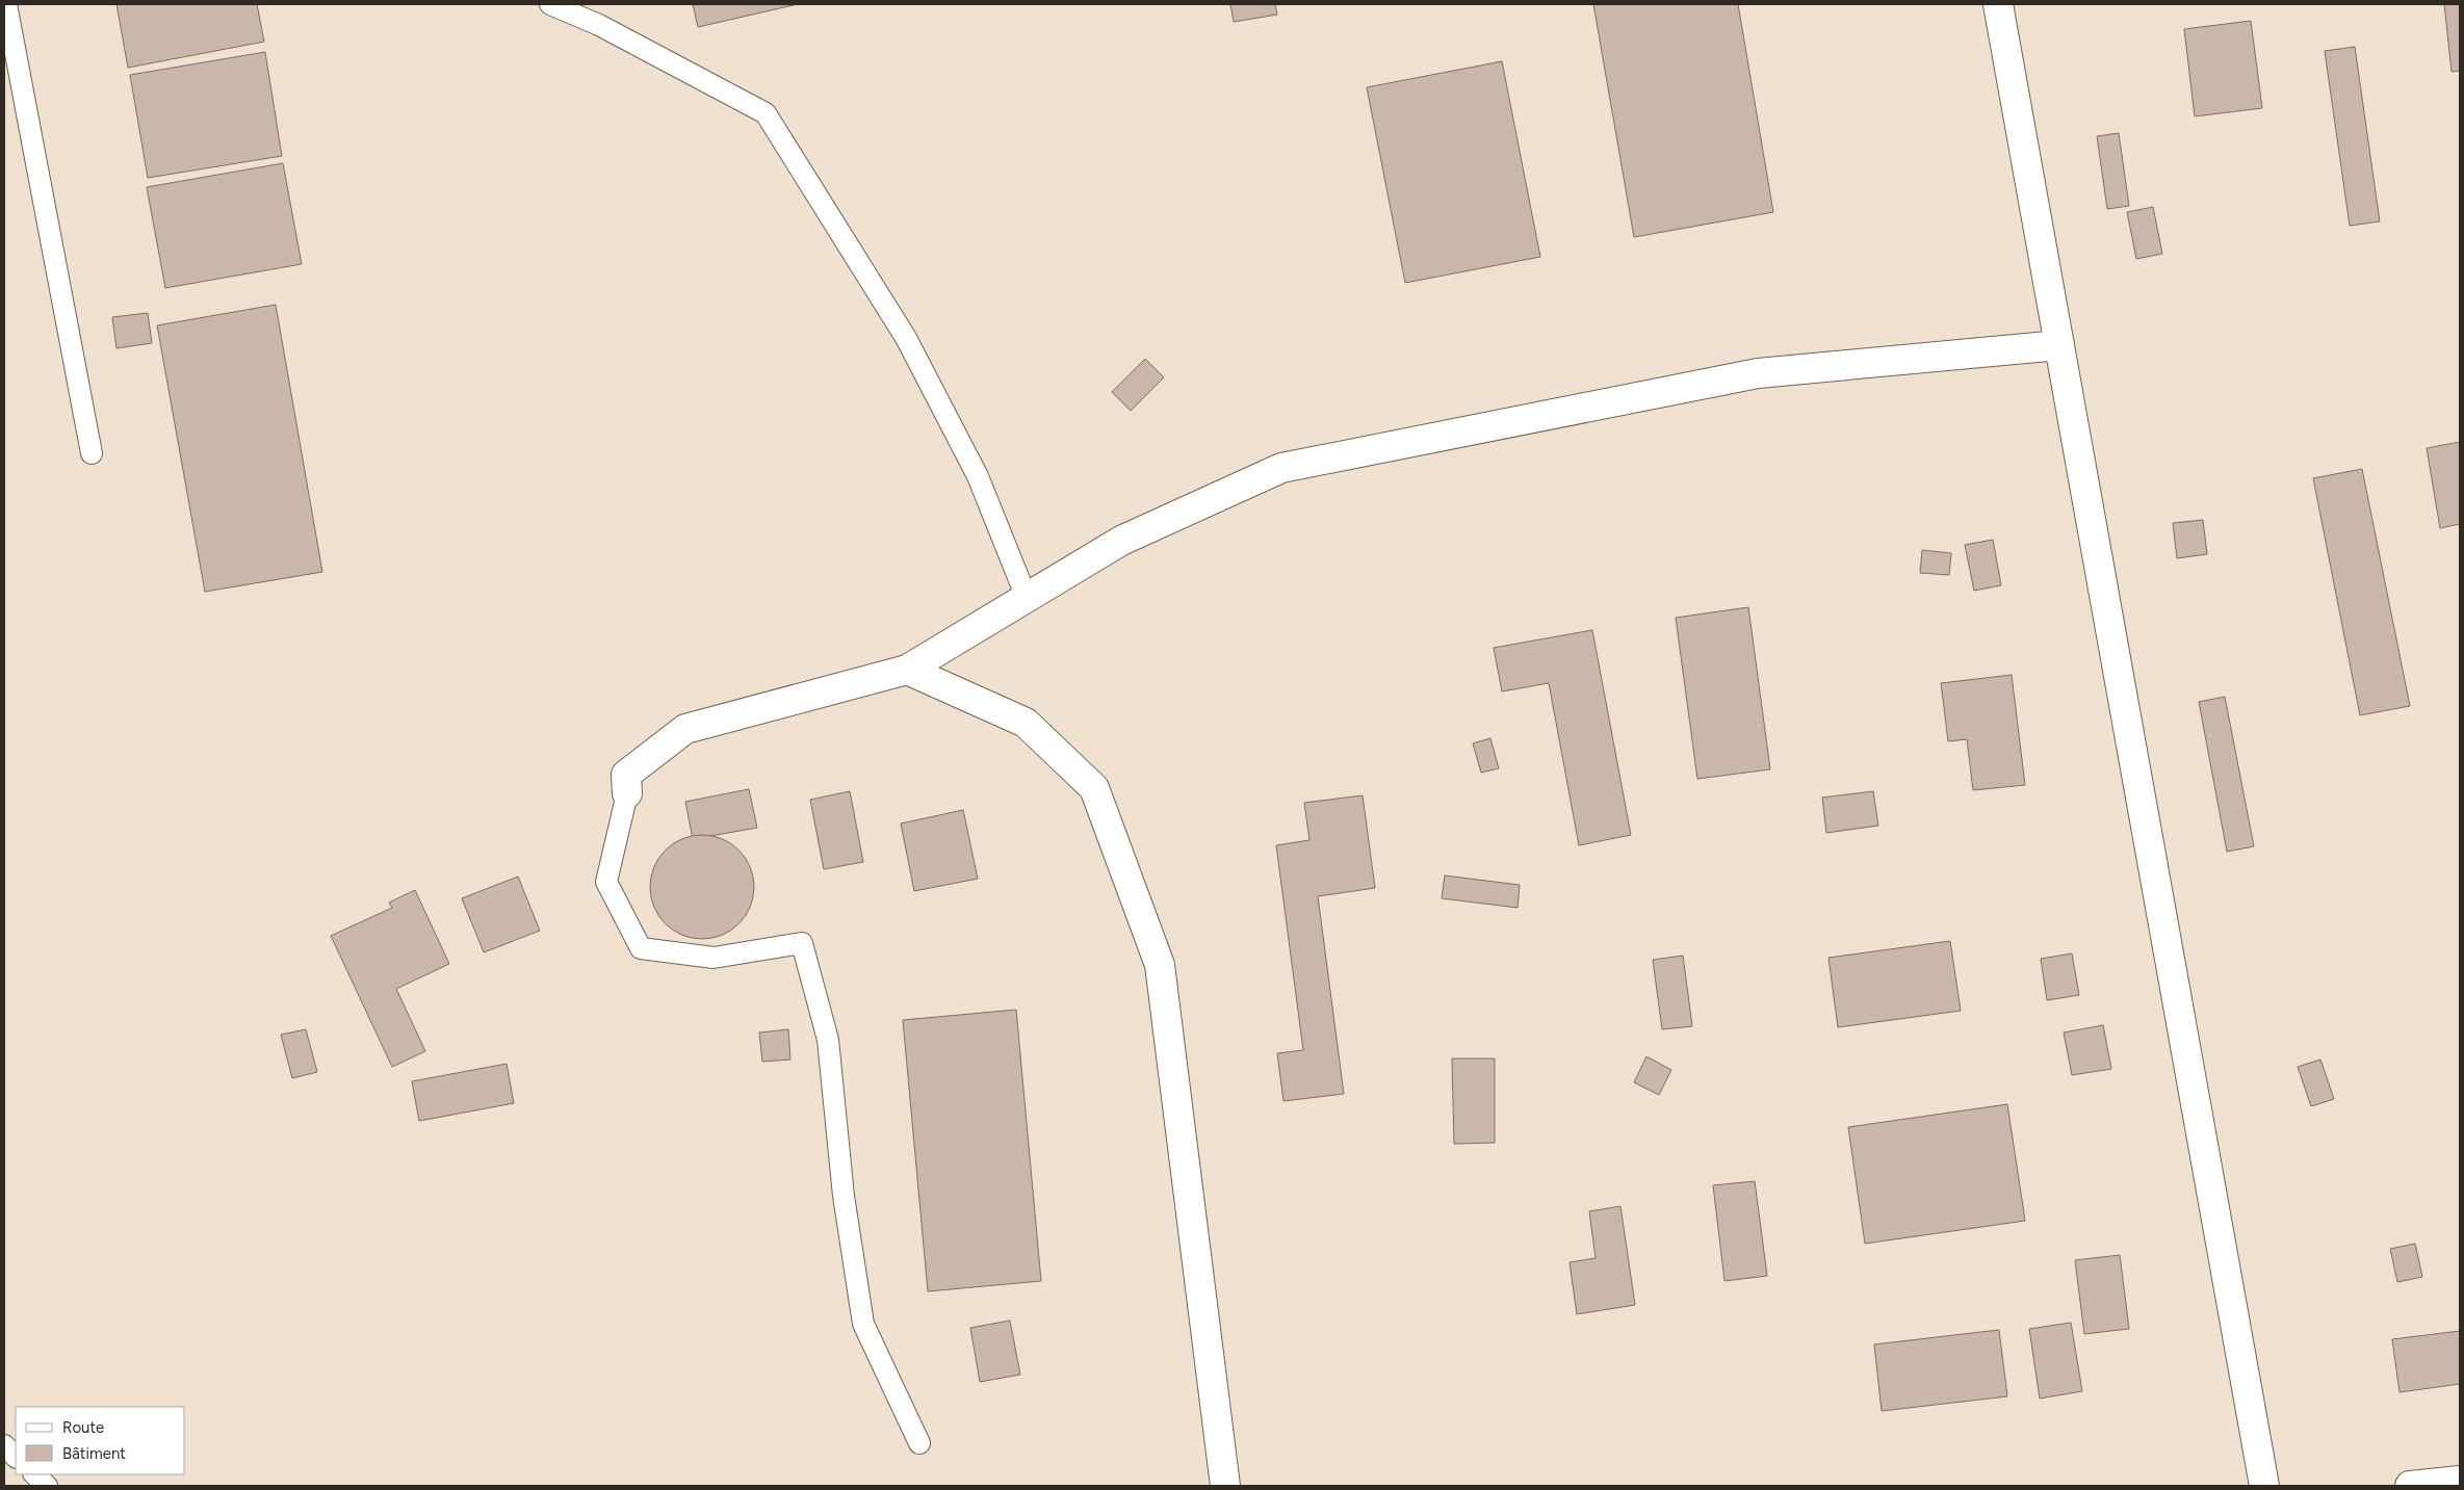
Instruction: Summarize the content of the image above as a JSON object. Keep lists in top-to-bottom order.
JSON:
{
  "legend": ["Route", "Bâtiment"]
}
